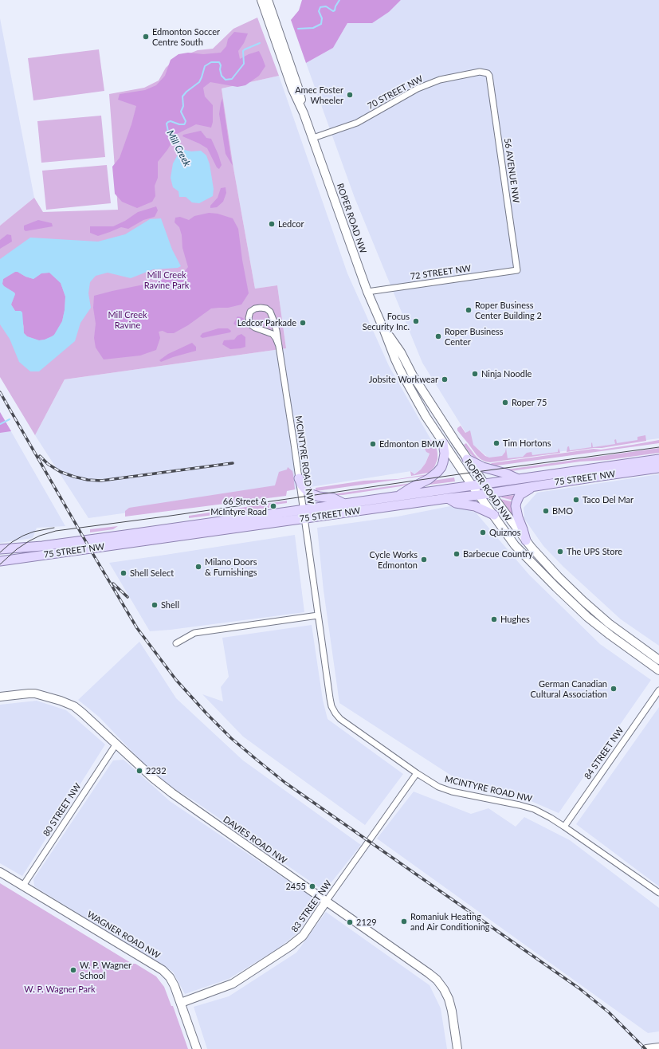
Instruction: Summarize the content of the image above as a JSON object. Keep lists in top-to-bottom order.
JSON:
{
  "streets": {
    "main road": [
      "ROPER ROAD NW",
      "75 STREET NW",
      "DAVIES ROAD NW",
      "83 STREET NW",
      "WAGNER ROAD NW"
    ],
    "street": [
      "70 STREET NW",
      "56 AVENUE NW",
      "72 STREET NW",
      "MCINTYRE ROAD NW",
      "84 STREET NW",
      "80 STREET NW"
    ]
  },
  "crossings": [
    ["70 STREET NW", "56 AVENUE NW"],
    ["70 STREET NW", "ROPER ROAD NW"],
    ["56 AVENUE NW", "72 STREET NW"],
    ["ROPER ROAD NW", "72 STREET NW"],
    ["ROPER ROAD NW", "75 STREET NW"],
    ["MCINTYRE ROAD NW", "75 STREET NW"],
    ["MCINTYRE ROAD NW", "84 STREET NW"],
    ["MCINTYRE ROAD NW", "83 STREET NW"],
    ["80 STREET NW", "DAVIES ROAD NW"],
    ["80 STREET NW", "WAGNER ROAD NW"],
    ["DAVIES ROAD NW", "83 STREET NW"],
    ["83 STREET NW", "WAGNER ROAD NW"]
  ],
  "water": ["Mill Creek"],
  "parks": ["Mill Creek Ravine Park", "Mill Creek Ravine", "W. P. Wagner Park"],
  "places": [
    "Edmonton Soccer Centre South",
    "Amec Foster Wheeler",
    "Ledcor",
    "Roper Business Center Building 2",
    "Focus Security Inc.",
    "Ledcor Parkade",
    "Roper Business Center",
    "Ninja Noodle",
    "Jobsite Workwear",
    "Roper 75",
    "Tim Hortons",
    "Edmonton BMW",
    "Taco Del Mar",
    "66 Street & McIntyre Road",
    "BMO",
    "Quiznos",
    "The UPS Store",
    "Barbecue Country",
    "Cycle Works Edmonton",
    "Milano Doors & Furnishings",
    "Shell Select",
    "Shell",
    "Hughes",
    "German Canadian Cultural Association",
    "2232",
    "2455",
    "Romaniuk Heating and Air Conditioning",
    "2129",
    "W. P. Wagner School"
  ]
}
